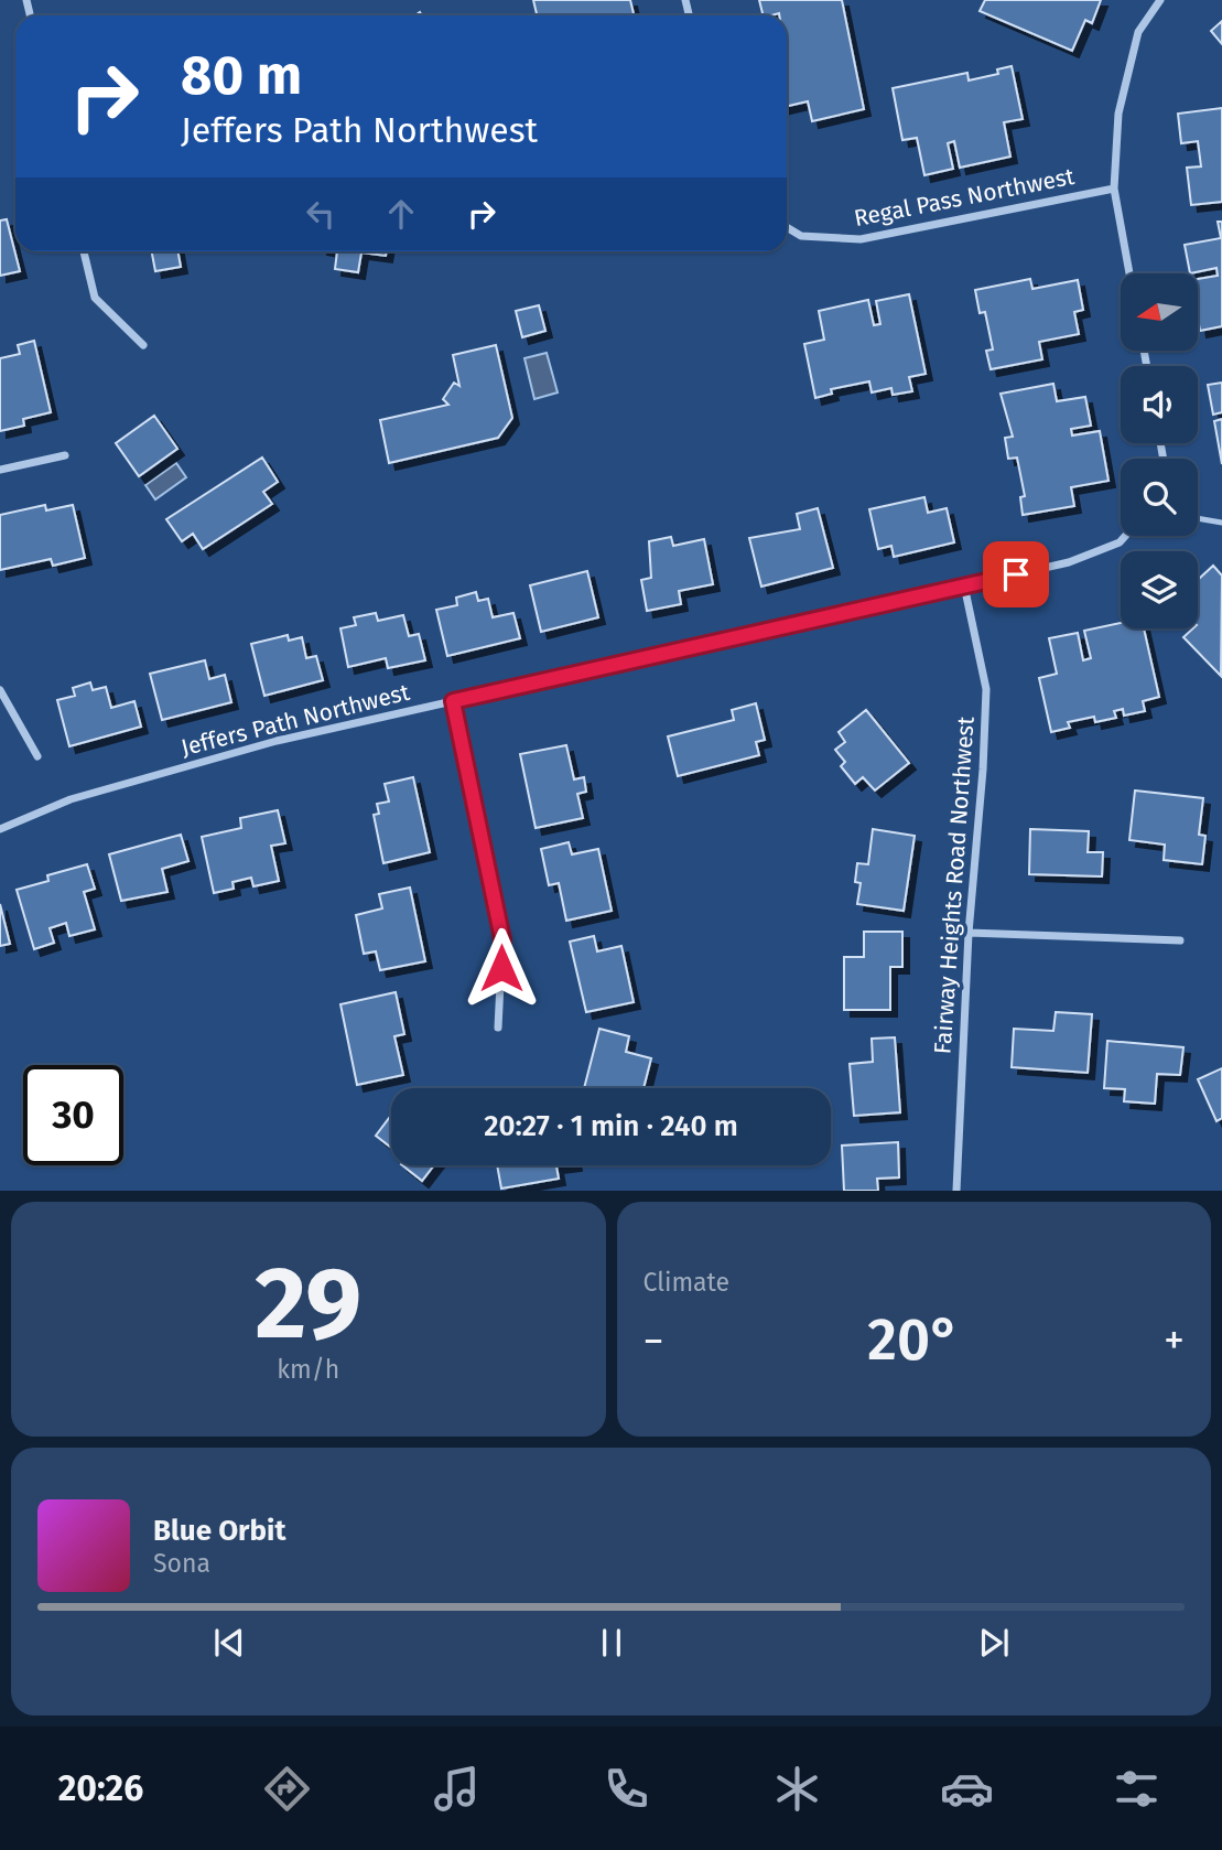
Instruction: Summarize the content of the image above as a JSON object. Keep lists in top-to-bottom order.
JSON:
{
  "streets": {
    "street": ["Regal Pass Northwest", "Jeffers Path Northwest", "Fairway Heights Road Northwest"]
  },
  "crossings": [
    ["Jeffers Path Northwest", "Fairway Heights Road Northwest"]
  ],
  "north": "left",
  "page": {
    "turn": ["80 m", "Jeffers Path Northwest"],
    "limit": "30",
    "trip": "20:27 · 1 min · 240 m",
    "tile": [
      ["29", "km/h"],
      "Climate"
    ],
    "heat": ["−", "20°", "+"],
    "song": ["Blue Orbit", "Sona"],
    "tabs": "20:26"
  }
}
